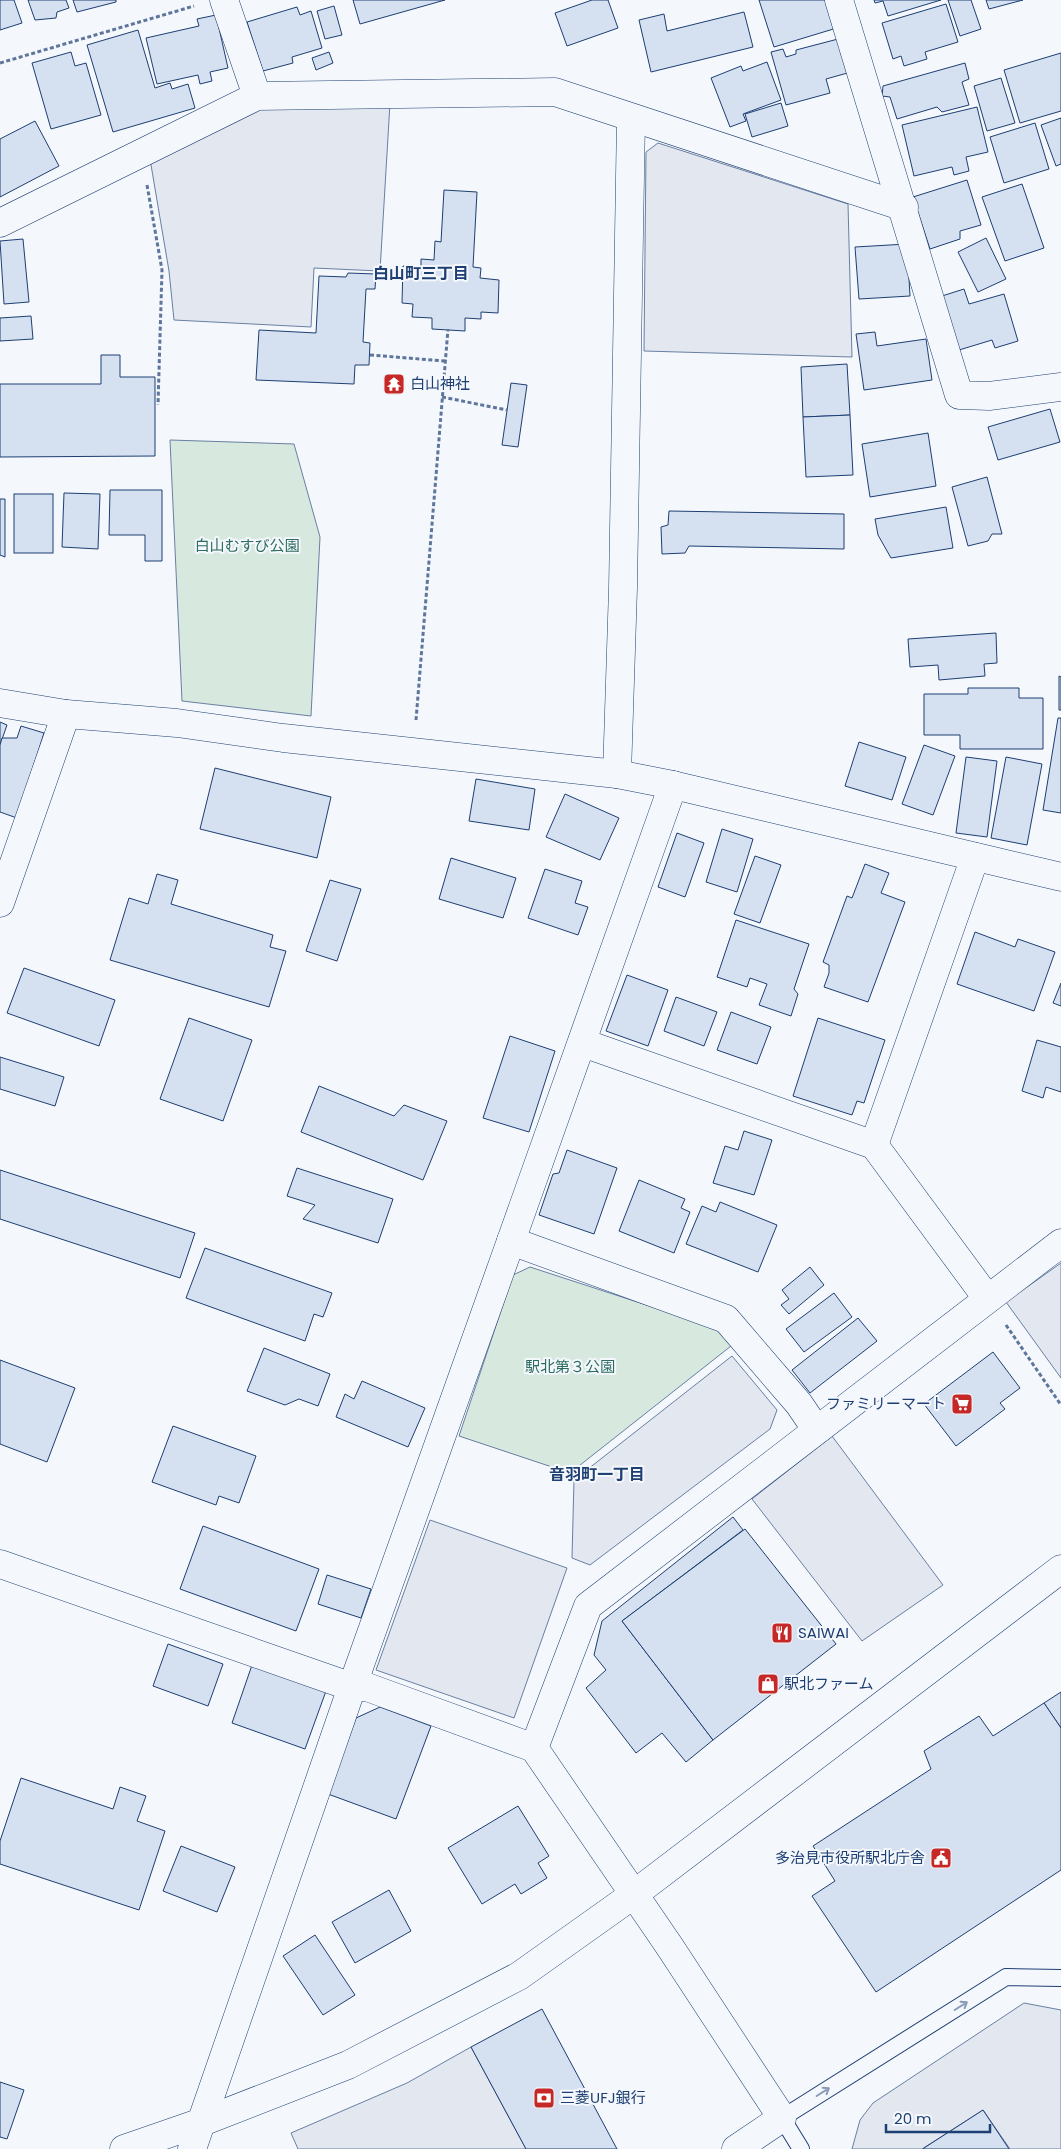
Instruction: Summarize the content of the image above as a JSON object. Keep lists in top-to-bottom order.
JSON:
{
  "districts": ["白山町三丁目", "音羽町一丁目"],
  "parks": ["白山むすび公園", "駅北第３公園"],
  "places": {
    "temple": ["白山神社"],
    "supermarket": ["ファミリーマート"],
    "restaurant": ["SAIWAI"],
    "shop": ["駅北ファーム"],
    "public building": ["多治見市役所駅北庁舎"],
    "bank": ["三菱UFJ銀行"]
  },
  "scale_bar": "20 m"
}
